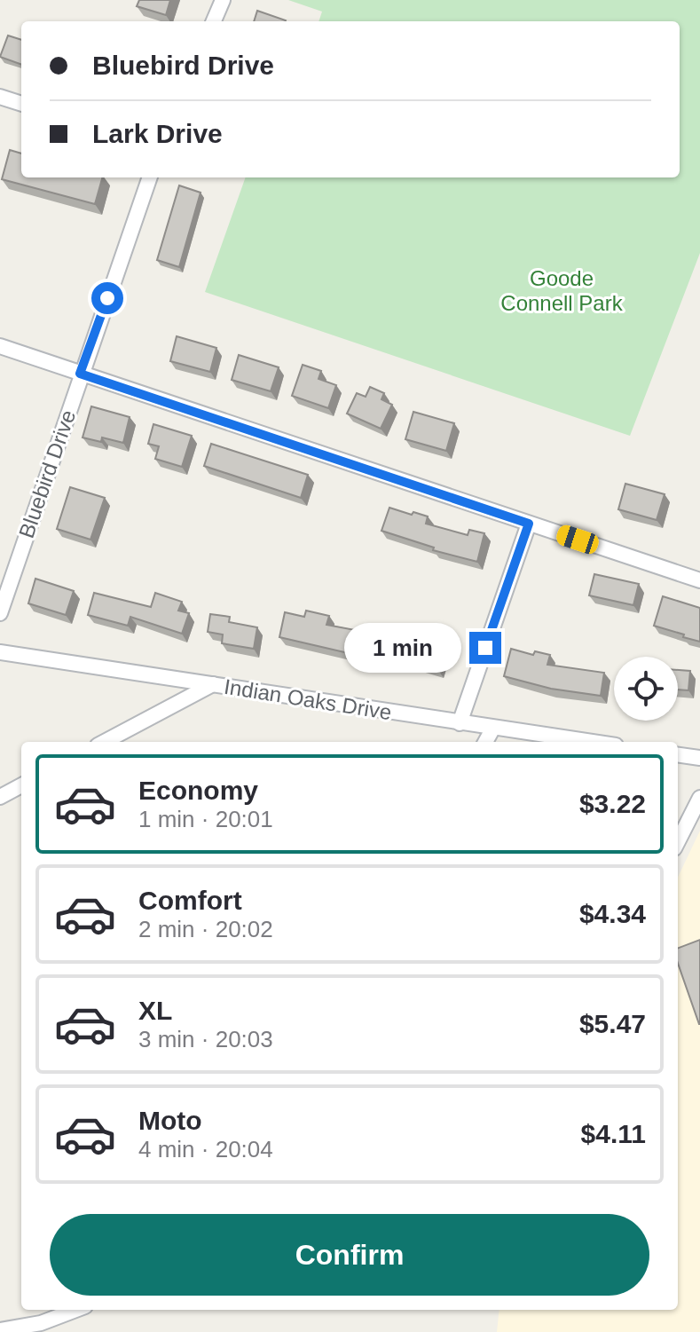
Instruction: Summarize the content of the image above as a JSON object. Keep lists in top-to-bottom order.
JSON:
{
  "streets": {
    "street": ["Bluebird Drive", "Indian Oaks Drive"]
  },
  "parks": ["Goode Connell Park"],
  "page": {
    "banner": ["Bluebird Drive", "Lark Drive"],
    "bubble": "1 min",
    "list": [
      {
        "name": "Economy",
        "note": "1 min · 20:01",
        "value": "$3.22"
      },
      {
        "name": "Comfort",
        "note": "2 min · 20:02",
        "value": "$4.34"
      },
      {
        "name": "XL",
        "note": "3 min · 20:03",
        "value": "$5.47"
      },
      {
        "name": "Moto",
        "note": "4 min · 20:04",
        "value": "$4.11"
      }
    ],
    "buttons": "Confirm"
  }
}
